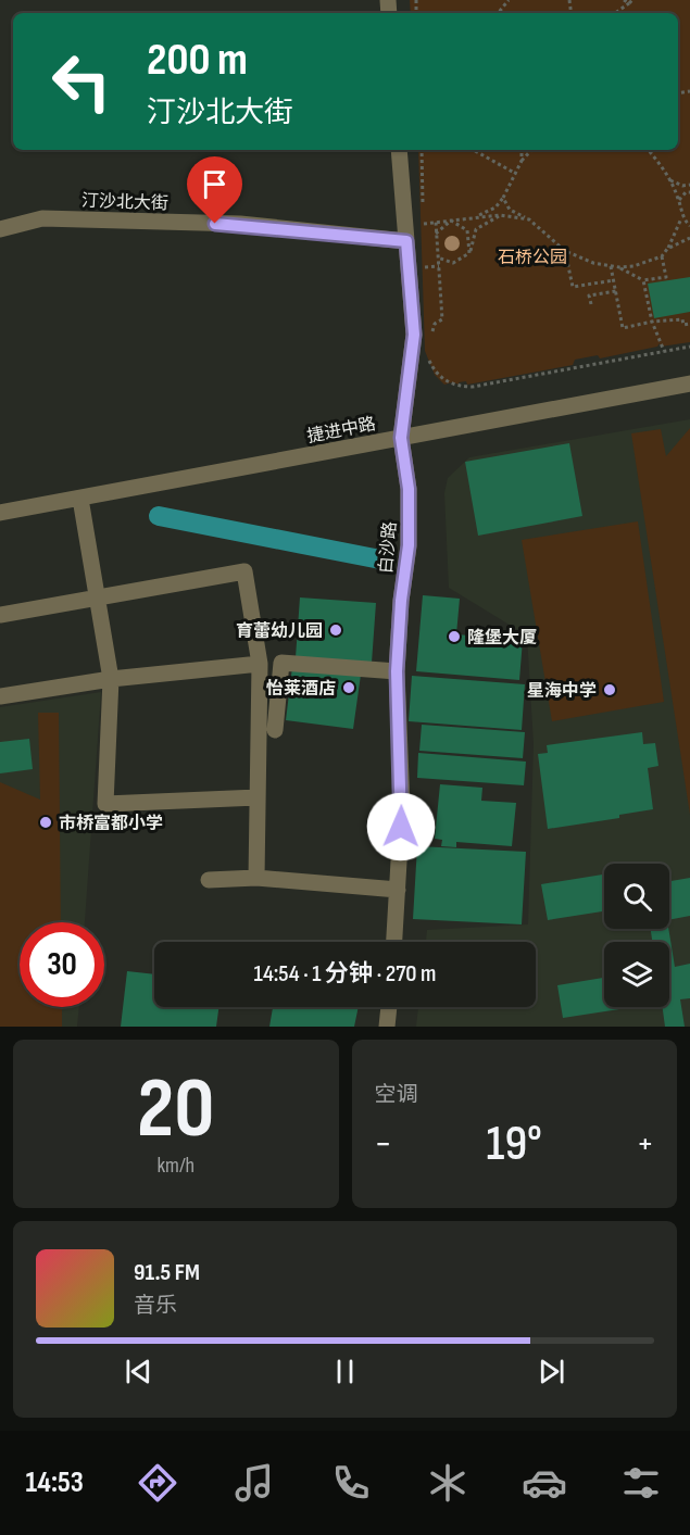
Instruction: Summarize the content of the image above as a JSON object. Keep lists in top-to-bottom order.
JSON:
{
  "streets": {
    "street": ["汀沙北大街", "捷进中路", "白沙路"]
  },
  "crossings": [
    ["汀沙北大街", "白沙路"],
    ["捷进中路", "白沙路"]
  ],
  "parks": ["石桥公园"],
  "places": [
    "育蕾幼儿园",
    "隆堡大厦",
    "怡莱酒店",
    "星海中学",
    "市桥富都小学"
  ],
  "page": {
    "turn": ["200 m", "汀沙北大街"],
    "limit": "30",
    "trip": "14:54 · 1 分钟 · 270 m",
    "tile": [
      ["20", "km/h"],
      "空调"
    ],
    "heat": ["−", "19°", "+"],
    "song": ["91.5 FM", "音乐"],
    "tabs": "14:53"
  }
}
